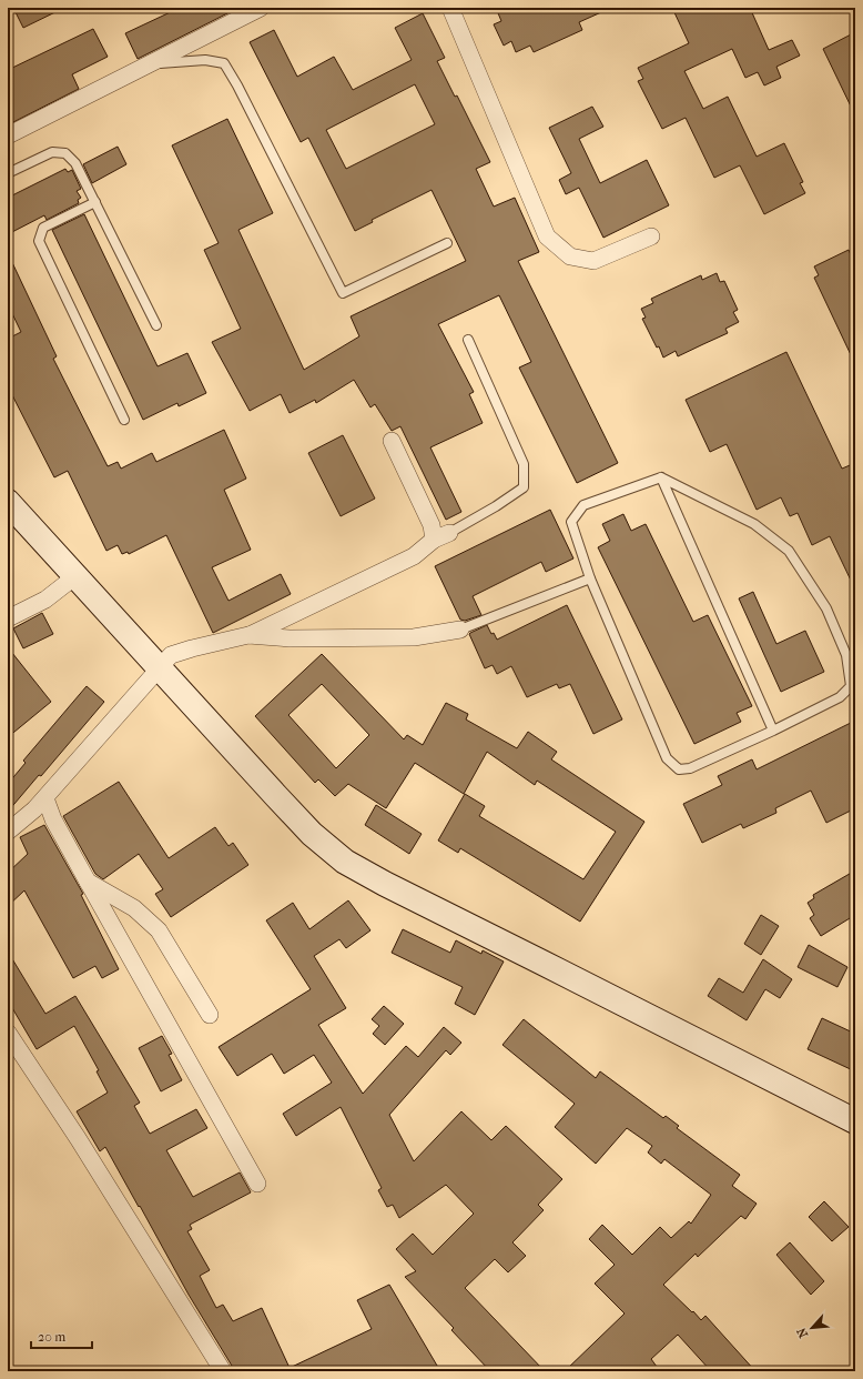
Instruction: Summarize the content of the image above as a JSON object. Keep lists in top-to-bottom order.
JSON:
{
  "scale_bar": "20 m",
  "north": "bottom left"
}
